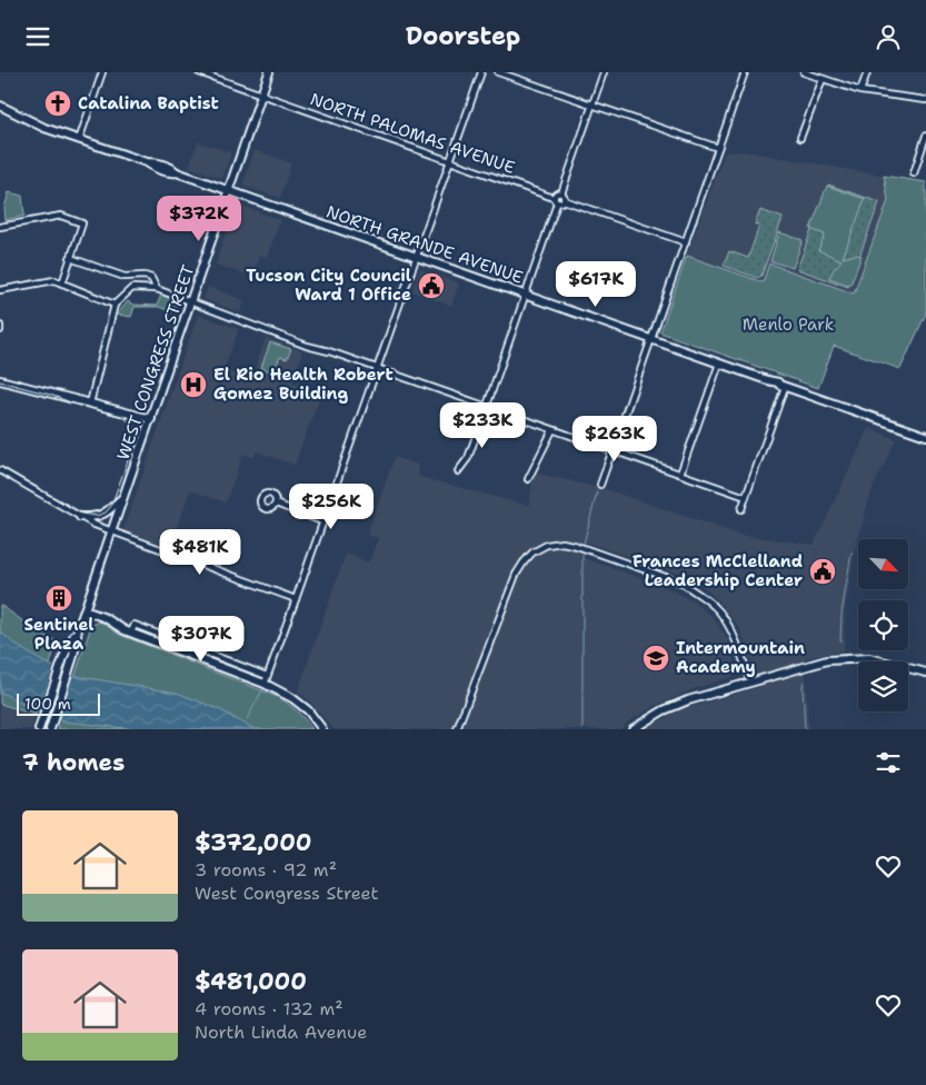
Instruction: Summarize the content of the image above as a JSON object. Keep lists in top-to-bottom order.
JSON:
{
  "streets": {
    "main road": ["NORTH GRANDE AVENUE", "WEST CONGRESS STREET"],
    "street": ["NORTH PALOMAS AVENUE"]
  },
  "crossings": [
    ["NORTH PALOMAS AVENUE", "WEST CONGRESS STREET"],
    ["NORTH GRANDE AVENUE", "WEST CONGRESS STREET"]
  ],
  "parks": ["Menlo Park"],
  "places": {
    "church": ["Catalina Baptist"],
    "public building": ["Tucson City Council Ward 1 Office", "Frances McClelland Leadership Center"],
    "hospital": ["El Rio Health Robert Gomez Building"],
    "building": ["Sentinel Plaza"],
    "school or university": ["Intermountain Academy"]
  },
  "scale_bar": "100 m",
  "north": "bottom right",
  "page": {
    "header": "Doorstep",
    "price": [
      "$372K",
      "$617K",
      "$233K",
      "$263K",
      "$256K",
      "$481K",
      "$307K"
    ],
    "scale": "100 m",
    "heading": "7 homes",
    "list": [
      {
        "name": "$372,000",
        "note": "3 rooms · 92 m² · West Congress Street"
      },
      {
        "name": "$481,000",
        "note": "4 rooms · 132 m² · North Linda Avenue"
      }
    ]
  }
}
